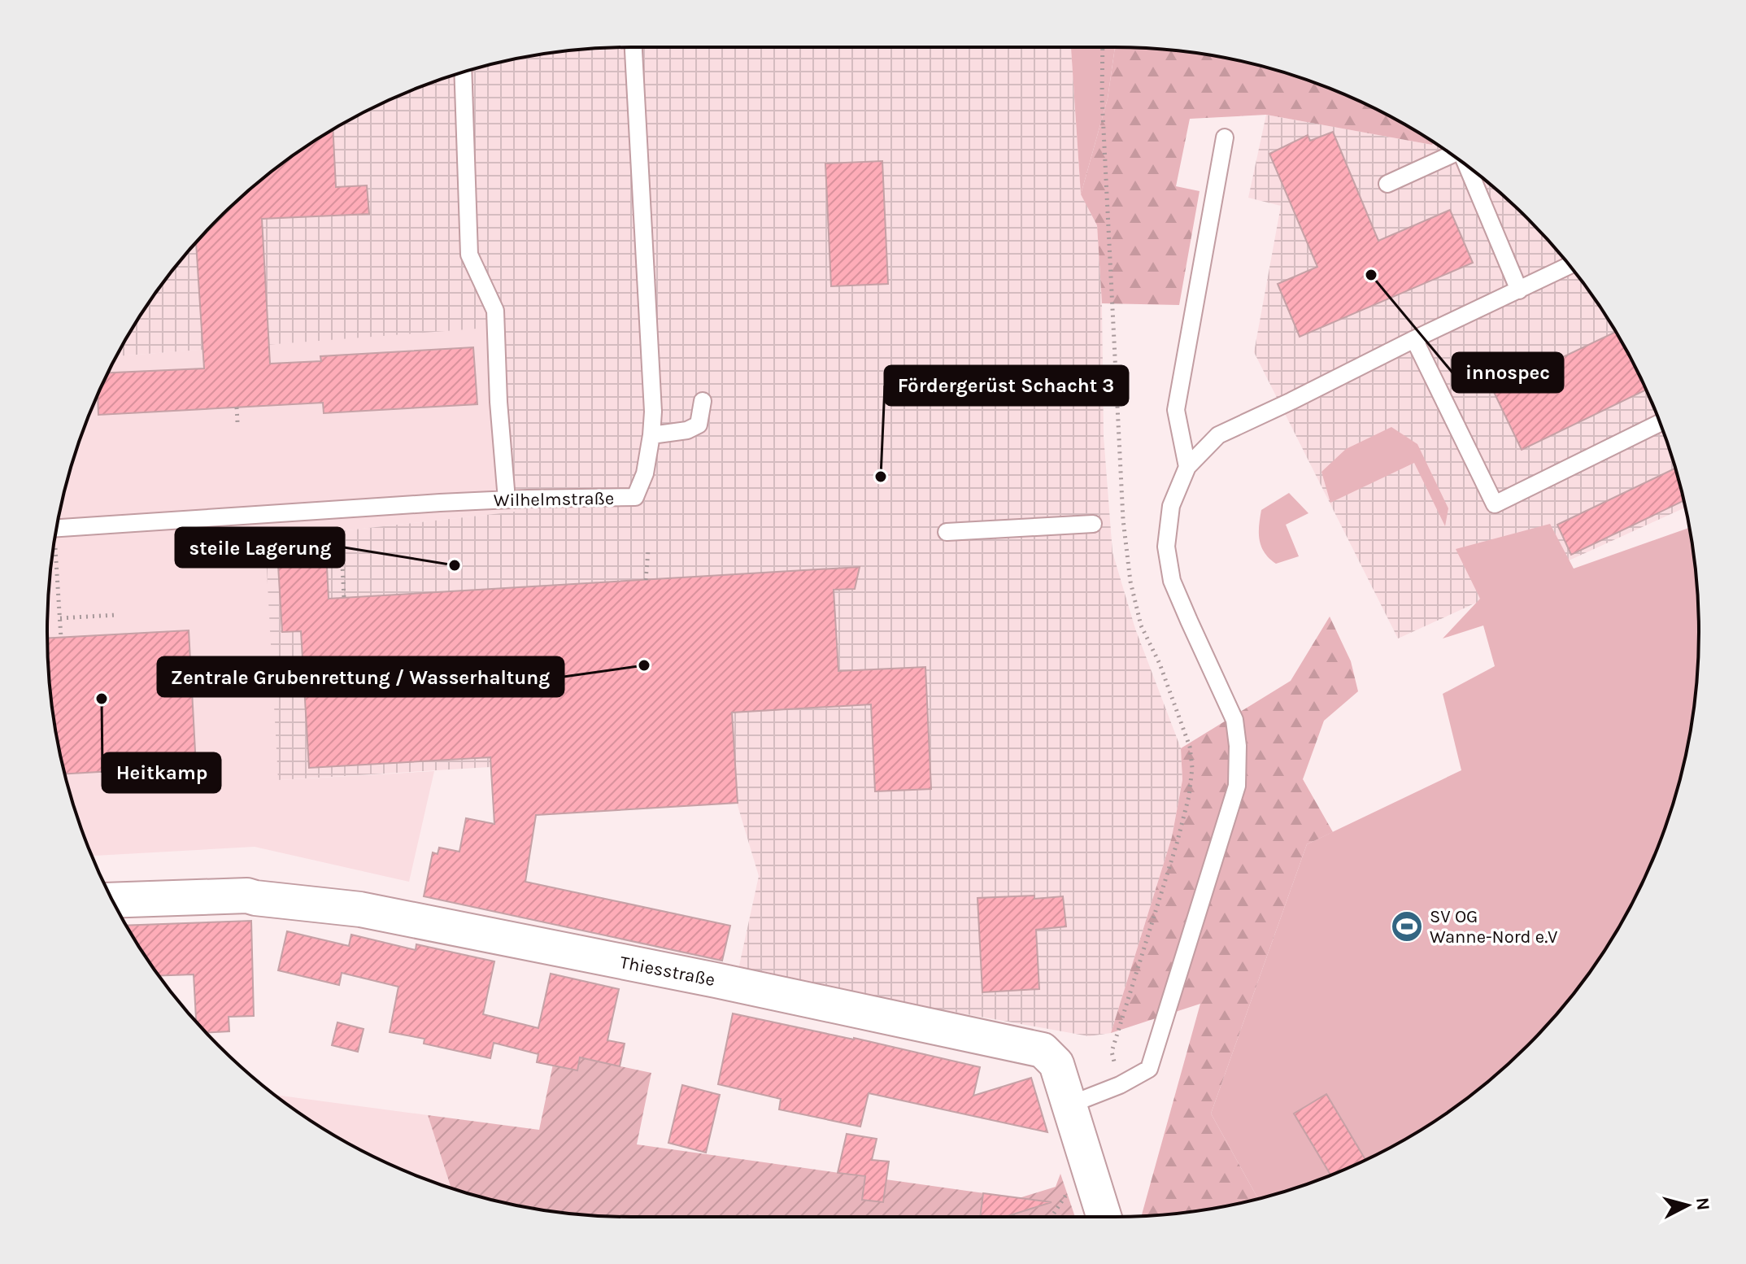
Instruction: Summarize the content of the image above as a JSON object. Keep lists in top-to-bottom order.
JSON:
{
  "streets": {
    "street": ["Thiesstraße"],
    "lane": ["Wilhelmstraße"]
  },
  "places": {
    "other": [
      "innospec",
      "Fördergerüst Schacht 3",
      "steile Lagerung",
      "Zentrale Grubenrettung / Wasserhaltung",
      "Heitkamp"
    ],
    "sports": ["SV OG Wanne-Nord e.V"]
  },
  "north": "right"
}
